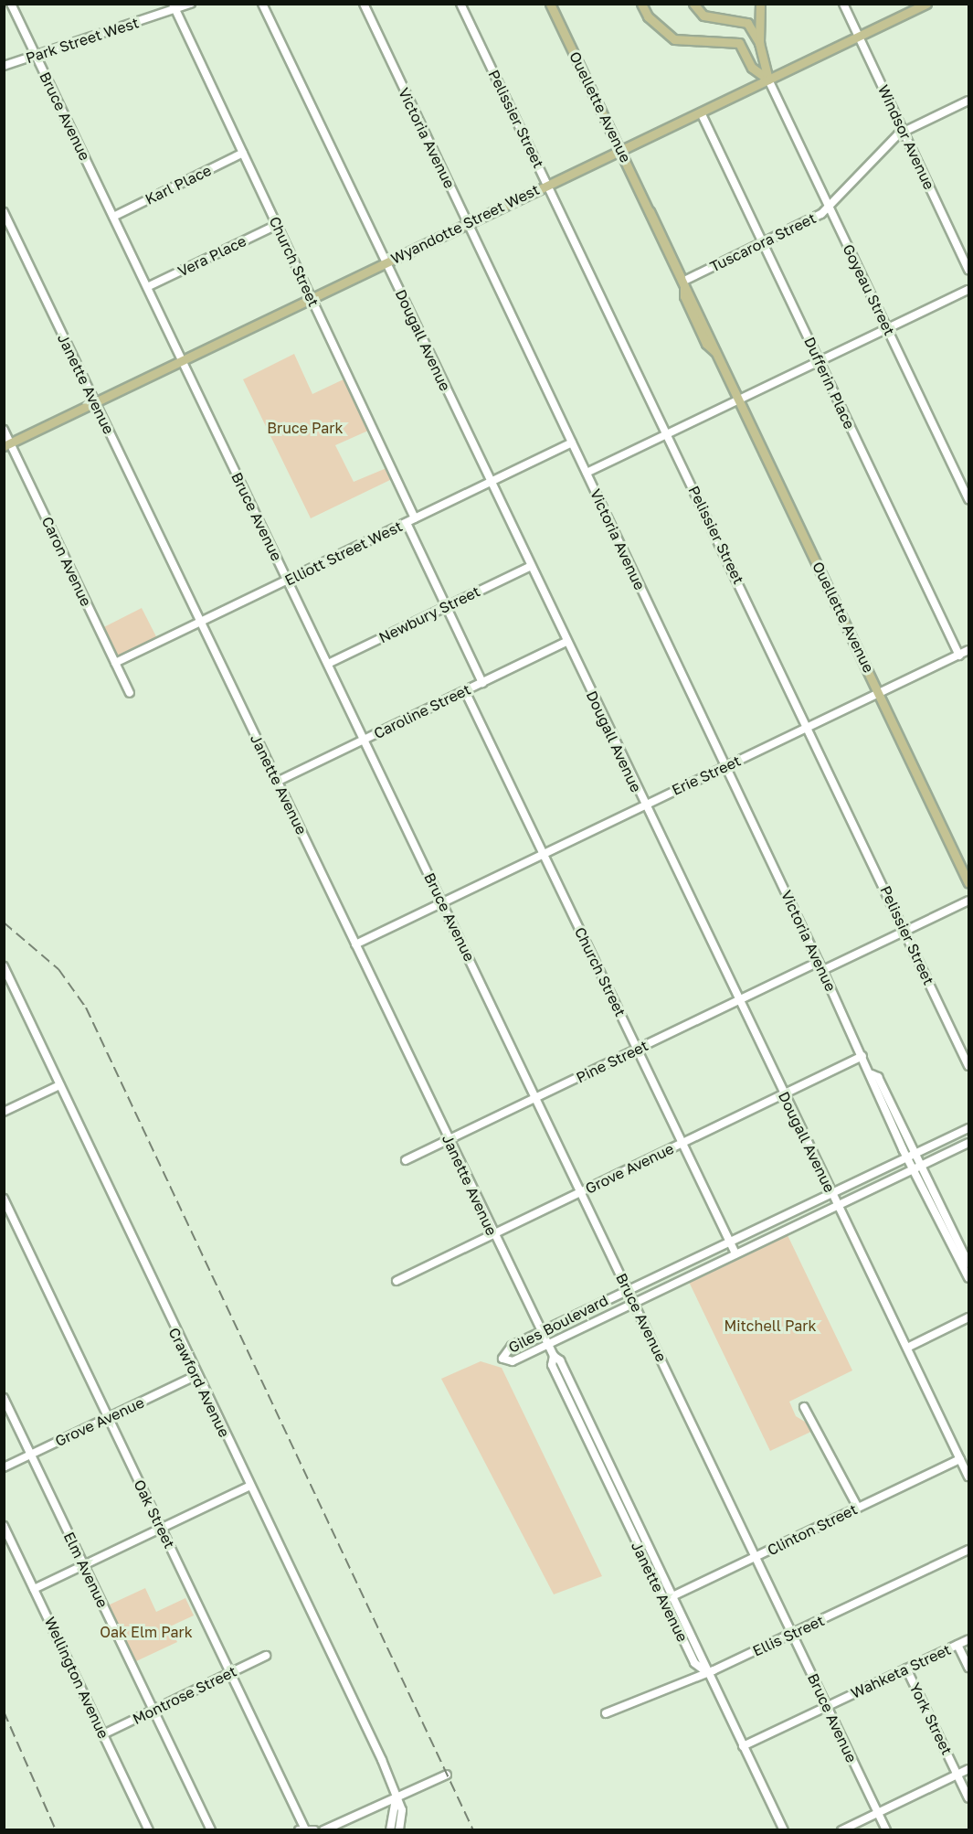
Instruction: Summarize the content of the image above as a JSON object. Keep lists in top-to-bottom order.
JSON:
{
  "streets": {
    "main road": ["Ouellette Avenue", "Wyandotte Street West"],
    "street": [
      "Park Street West",
      "Bruce Avenue",
      "Pelissier Street",
      "Windsor Avenue",
      "Victoria Avenue",
      "Karl Place",
      "Tuscarora Street",
      "Vera Place",
      "Church Street",
      "Goyeau Street",
      "Dougall Avenue",
      "Dufferin Place",
      "Janette Avenue",
      "Elliott Street West",
      "Caron Avenue",
      "Newbury Street",
      "Caroline Street",
      "Erie Street",
      "Pine Street",
      "Grove Avenue",
      "Giles Boulevard",
      "Crawford Avenue",
      "Oak Street",
      "Clinton Street",
      "Elm Avenue",
      "Ellis Street",
      "Wahketa Street",
      "Wellington Avenue",
      "Montrose Street",
      "York Street"
    ]
  },
  "crossings": [
    ["Park Street West", "Bruce Avenue"],
    ["Park Street West", "Church Street"],
    ["Ouellette Avenue", "Wyandotte Street West"],
    ["Ouellette Avenue", "Tuscarora Street"],
    ["Ouellette Avenue", "Erie Street"],
    ["Bruce Avenue", "Karl Place"],
    ["Bruce Avenue", "Wyandotte Street West"],
    ["Bruce Avenue", "Vera Place"],
    ["Bruce Avenue", "Elliott Street West"],
    ["Bruce Avenue", "Newbury Street"],
    ["Bruce Avenue", "Caroline Street"],
    ["Bruce Avenue", "Erie Street"],
    ["Bruce Avenue", "Pine Street"],
    ["Bruce Avenue", "Grove Avenue"],
    ["Bruce Avenue", "Giles Boulevard"],
    ["Bruce Avenue", "Clinton Street"],
    ["Bruce Avenue", "Ellis Street"],
    ["Bruce Avenue", "Wahketa Street"],
    ["Pelissier Street", "Wyandotte Street West"],
    ["Pelissier Street", "Erie Street"],
    ["Windsor Avenue", "Wyandotte Street West"],
    ["Windsor Avenue", "Tuscarora Street"],
    ["Victoria Avenue", "Wyandotte Street West"],
    ["Victoria Avenue", "Elliott Street West"],
    ["Victoria Avenue", "Erie Street"],
    ["Victoria Avenue", "Pine Street"],
    ["Victoria Avenue", "Grove Avenue"],
    ["Victoria Avenue", "Giles Boulevard"],
    ["Karl Place", "Church Street"],
    ["Wyandotte Street West", "Church Street"],
    ["Wyandotte Street West", "Goyeau Street"],
    ["Wyandotte Street West", "Dougall Avenue"],
    ["Wyandotte Street West", "Dufferin Place"],
    ["Wyandotte Street West", "Janette Avenue"],
    ["Wyandotte Street West", "Caron Avenue"],
    ["Tuscarora Street", "Goyeau Street"],
    ["Tuscarora Street", "Dufferin Place"],
    ["Vera Place", "Church Street"],
    ["Church Street", "Elliott Street West"],
    ["Church Street", "Caroline Street"],
    ["Church Street", "Erie Street"],
    ["Church Street", "Pine Street"],
    ["Church Street", "Grove Avenue"],
    ["Church Street", "Giles Boulevard"],
    ["Dougall Avenue", "Elliott Street West"],
    ["Dougall Avenue", "Newbury Street"],
    ["Dougall Avenue", "Caroline Street"],
    ["Dougall Avenue", "Erie Street"],
    ["Dougall Avenue", "Pine Street"],
    ["Dougall Avenue", "Grove Avenue"],
    ["Dougall Avenue", "Giles Boulevard"],
    ["Dougall Avenue", "Clinton Street"],
    ["Dufferin Place", "Erie Street"],
    ["Janette Avenue", "Elliott Street West"],
    ["Janette Avenue", "Caroline Street"],
    ["Janette Avenue", "Erie Street"],
    ["Janette Avenue", "Pine Street"],
    ["Janette Avenue", "Grove Avenue"],
    ["Janette Avenue", "Giles Boulevard"],
    ["Janette Avenue", "Clinton Street"],
    ["Janette Avenue", "Ellis Street"],
    ["Janette Avenue", "Wahketa Street"],
    ["Elliott Street West", "Caron Avenue"],
    ["Grove Avenue", "Crawford Avenue"],
    ["Grove Avenue", "Oak Street"],
    ["Grove Avenue", "Elm Avenue"],
    ["Oak Street", "Montrose Street"],
    ["Elm Avenue", "Montrose Street"],
    ["Wahketa Street", "York Street"],
    ["Wellington Avenue", "Montrose Street"]
  ],
  "parks": ["Bruce Park", "Mitchell Park", "Oak Elm Park"]
}
